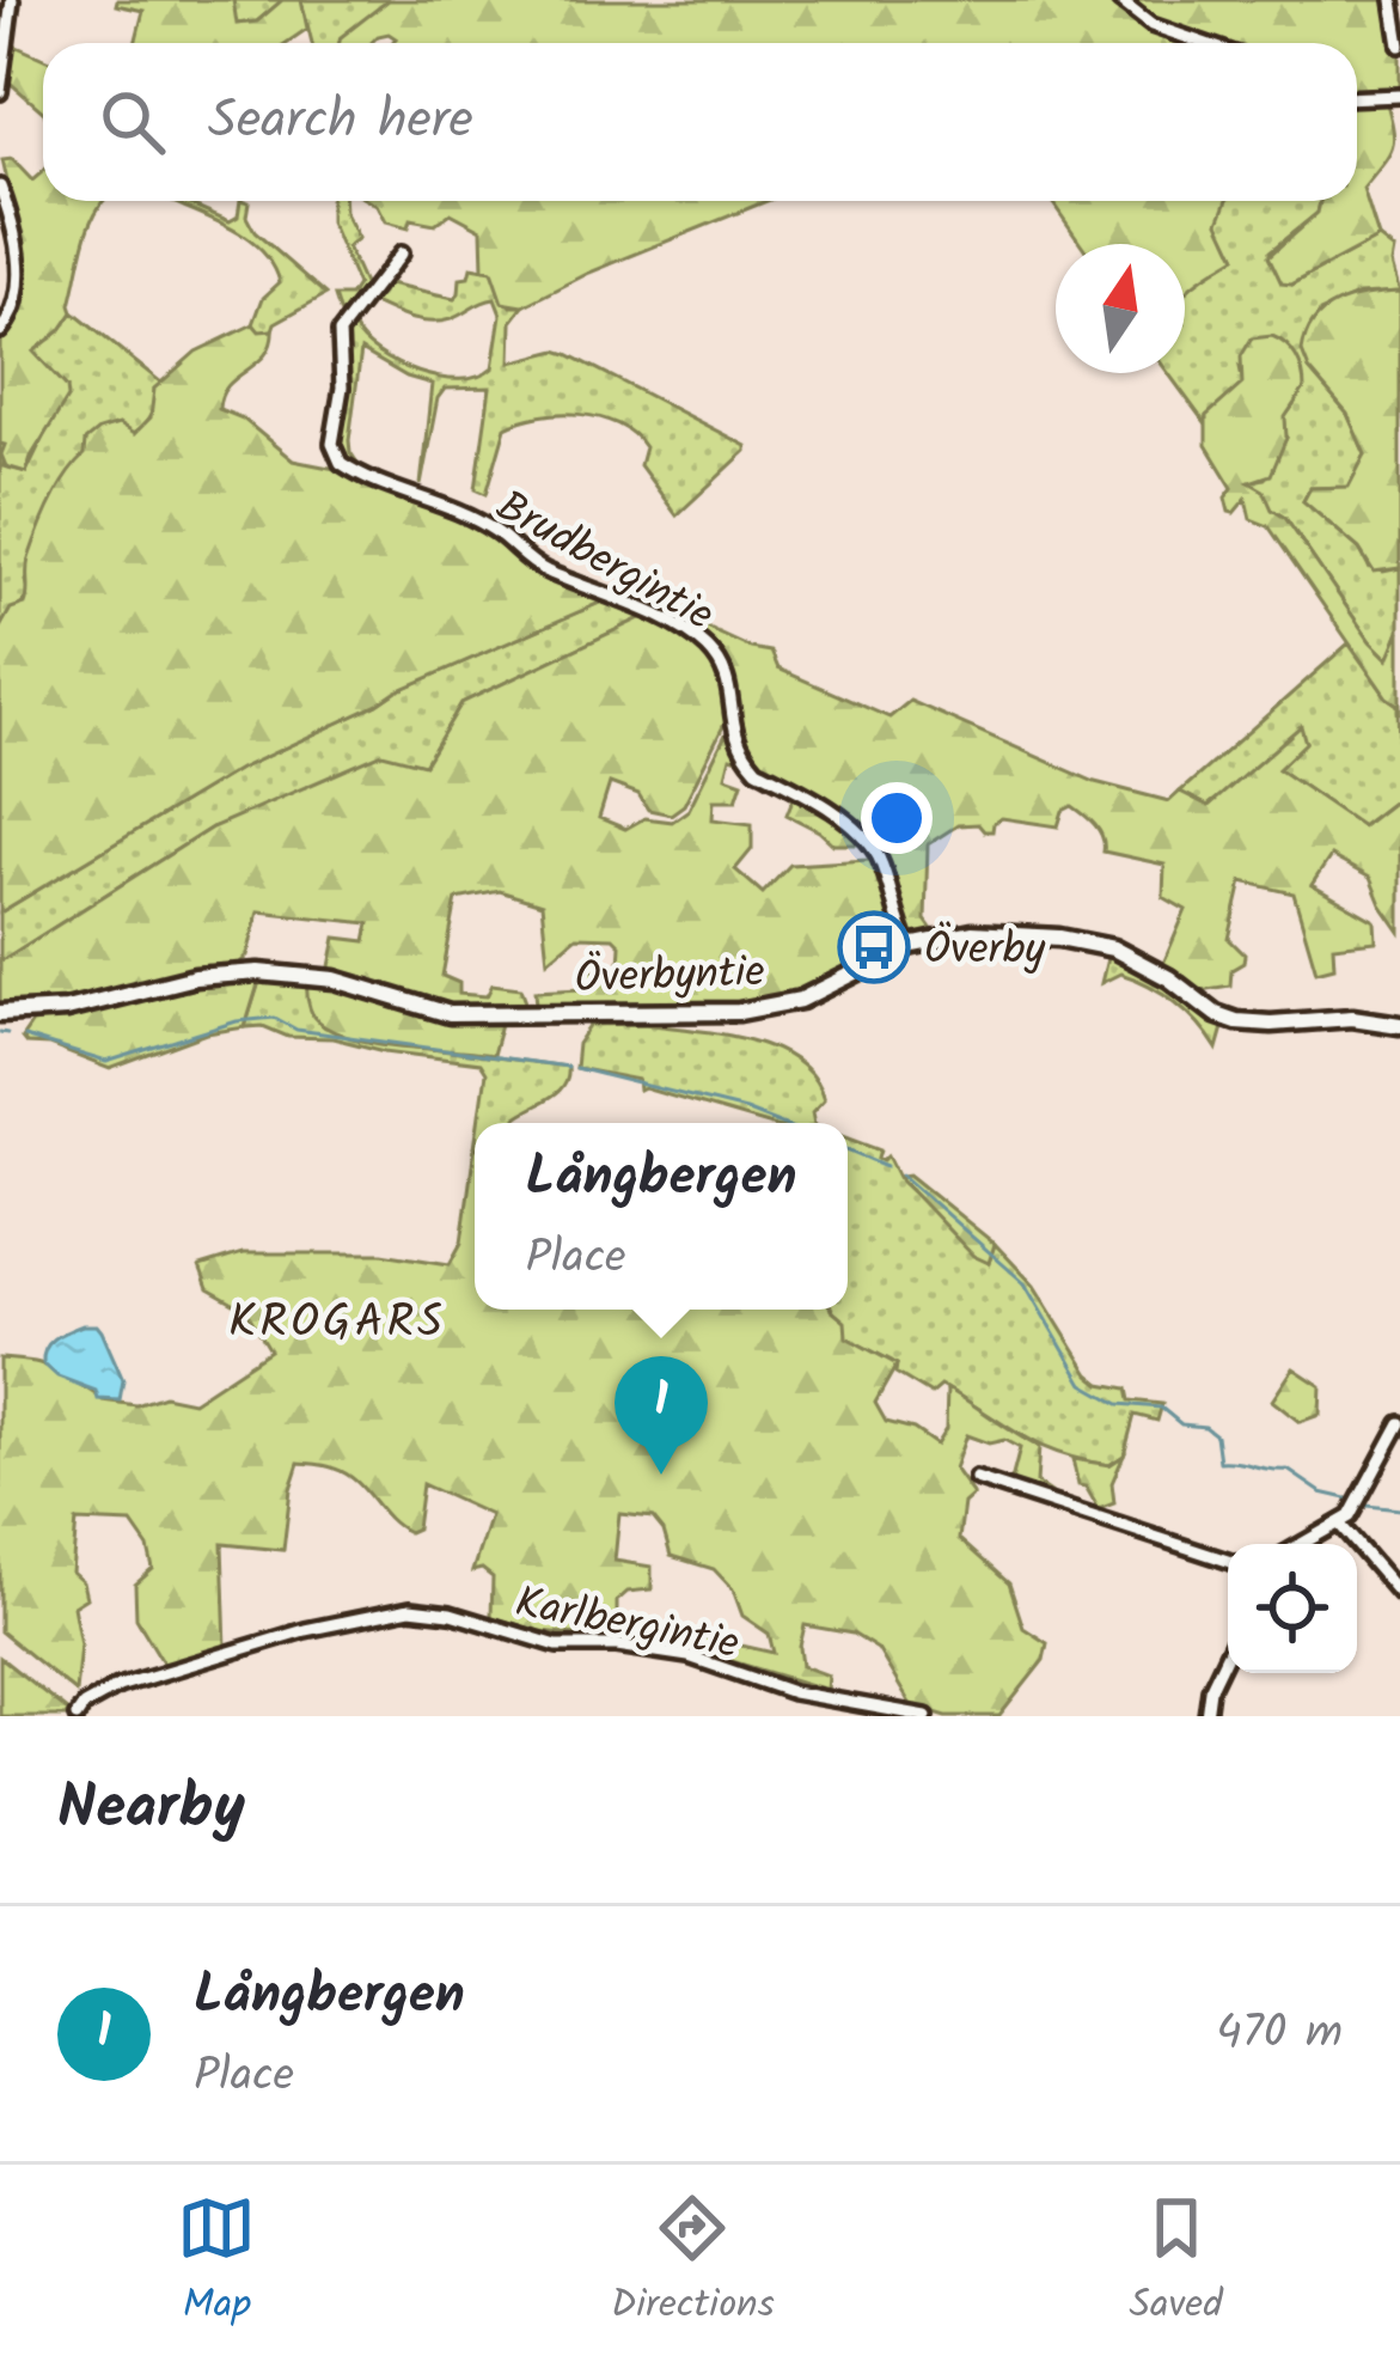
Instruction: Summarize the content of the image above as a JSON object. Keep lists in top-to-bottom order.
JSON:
{
  "streets": {
    "street": ["Brudbergintie", "Överbyntie", "Karlbergintie"]
  },
  "crossings": [
    ["Brudbergintie", "Överbyntie"]
  ],
  "districts": ["KROGARS"],
  "places": {
    "bus stop": ["Överby"]
  },
  "north": "top",
  "page": {
    "search": "Search here",
    "popup": ["Långbergen", "Place"],
    "pins": "1",
    "heading": "Nearby",
    "list": [
      {
        "mark": "1",
        "name": "Långbergen",
        "note": "Place",
        "value": "470 m"
      }
    ],
    "nav": ["Map", "Directions", "Saved"]
  }
}
